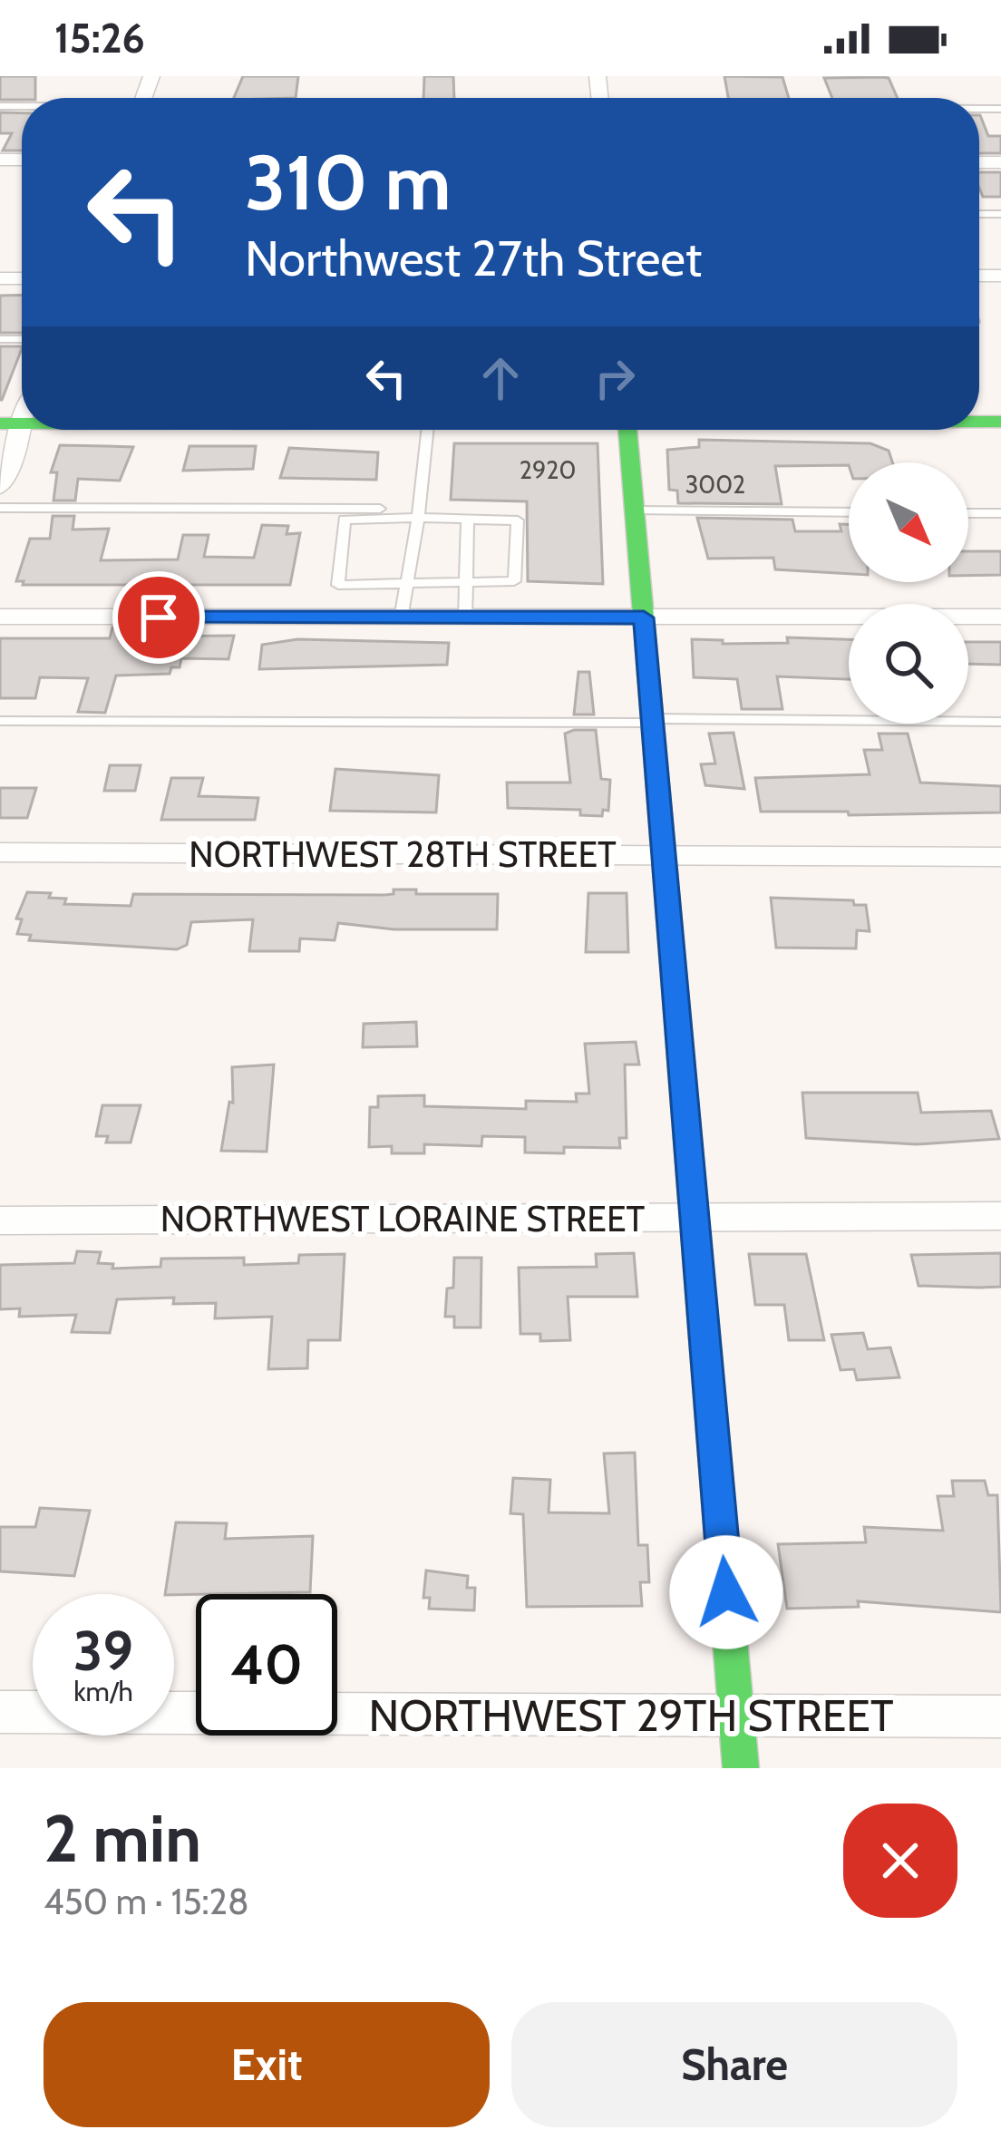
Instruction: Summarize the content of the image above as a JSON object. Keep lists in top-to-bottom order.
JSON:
{
  "streets": {
    "street": ["NORTHWEST 28TH STREET", "NORTHWEST LORAINE STREET", "NORTHWEST 29TH STREET"]
  },
  "house_numbers": ["2920", "3002"],
  "north": "bottom right",
  "page": {
    "status": "15:26",
    "turn": ["310 m", "Northwest 27th Street"],
    "speed": "39 km/h",
    "limit": "40",
    "heading": ["2 min", "450 m · 15:28"],
    "buttons": ["Exit", "Share"]
  }
}
